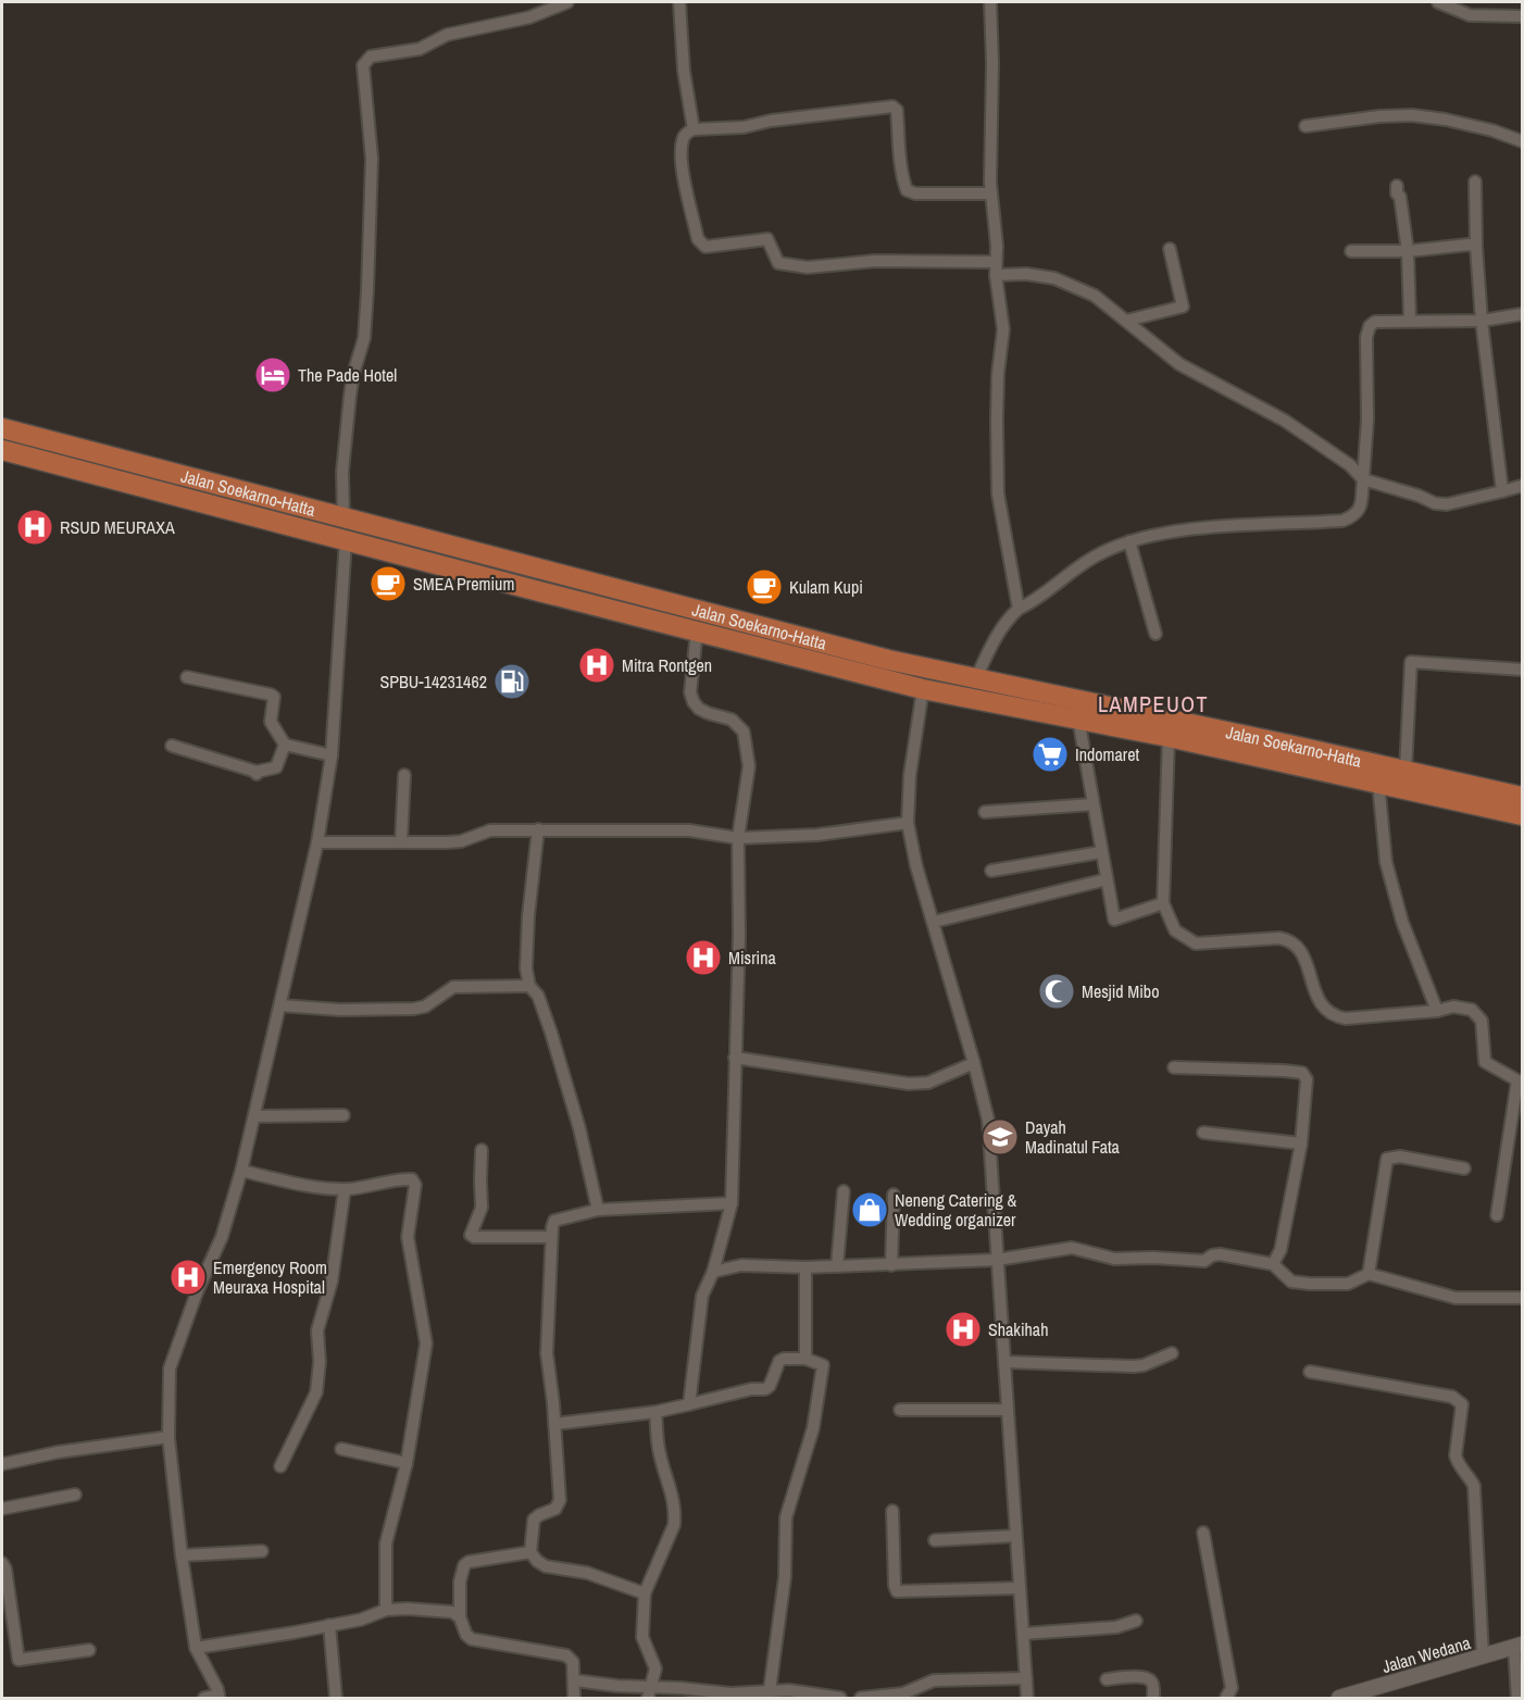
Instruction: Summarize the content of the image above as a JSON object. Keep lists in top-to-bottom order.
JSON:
{
  "streets": {
    "highway": ["Jalan Soekarno-Hatta"],
    "street": ["Jalan Wedana"]
  },
  "districts": ["LAMPEUOT"],
  "places": {
    "hotel": ["The Pade Hotel"],
    "hospital": [
      "RSUD MEURAXA",
      "Mitra Rontgen",
      "Misrina",
      "Emergency Room Meuraxa Hospital",
      "Shakihah"
    ],
    "cafe": ["SMEA Premium", "Kulam Kupi"],
    "fuel station": ["SPBU-14231462"],
    "supermarket": ["Indomaret"],
    "mosque": ["Mesjid Mibo"],
    "school or university": ["Dayah Madinatul Fata"],
    "shop": ["Neneng Catering & Wedding organizer"]
  }
}
